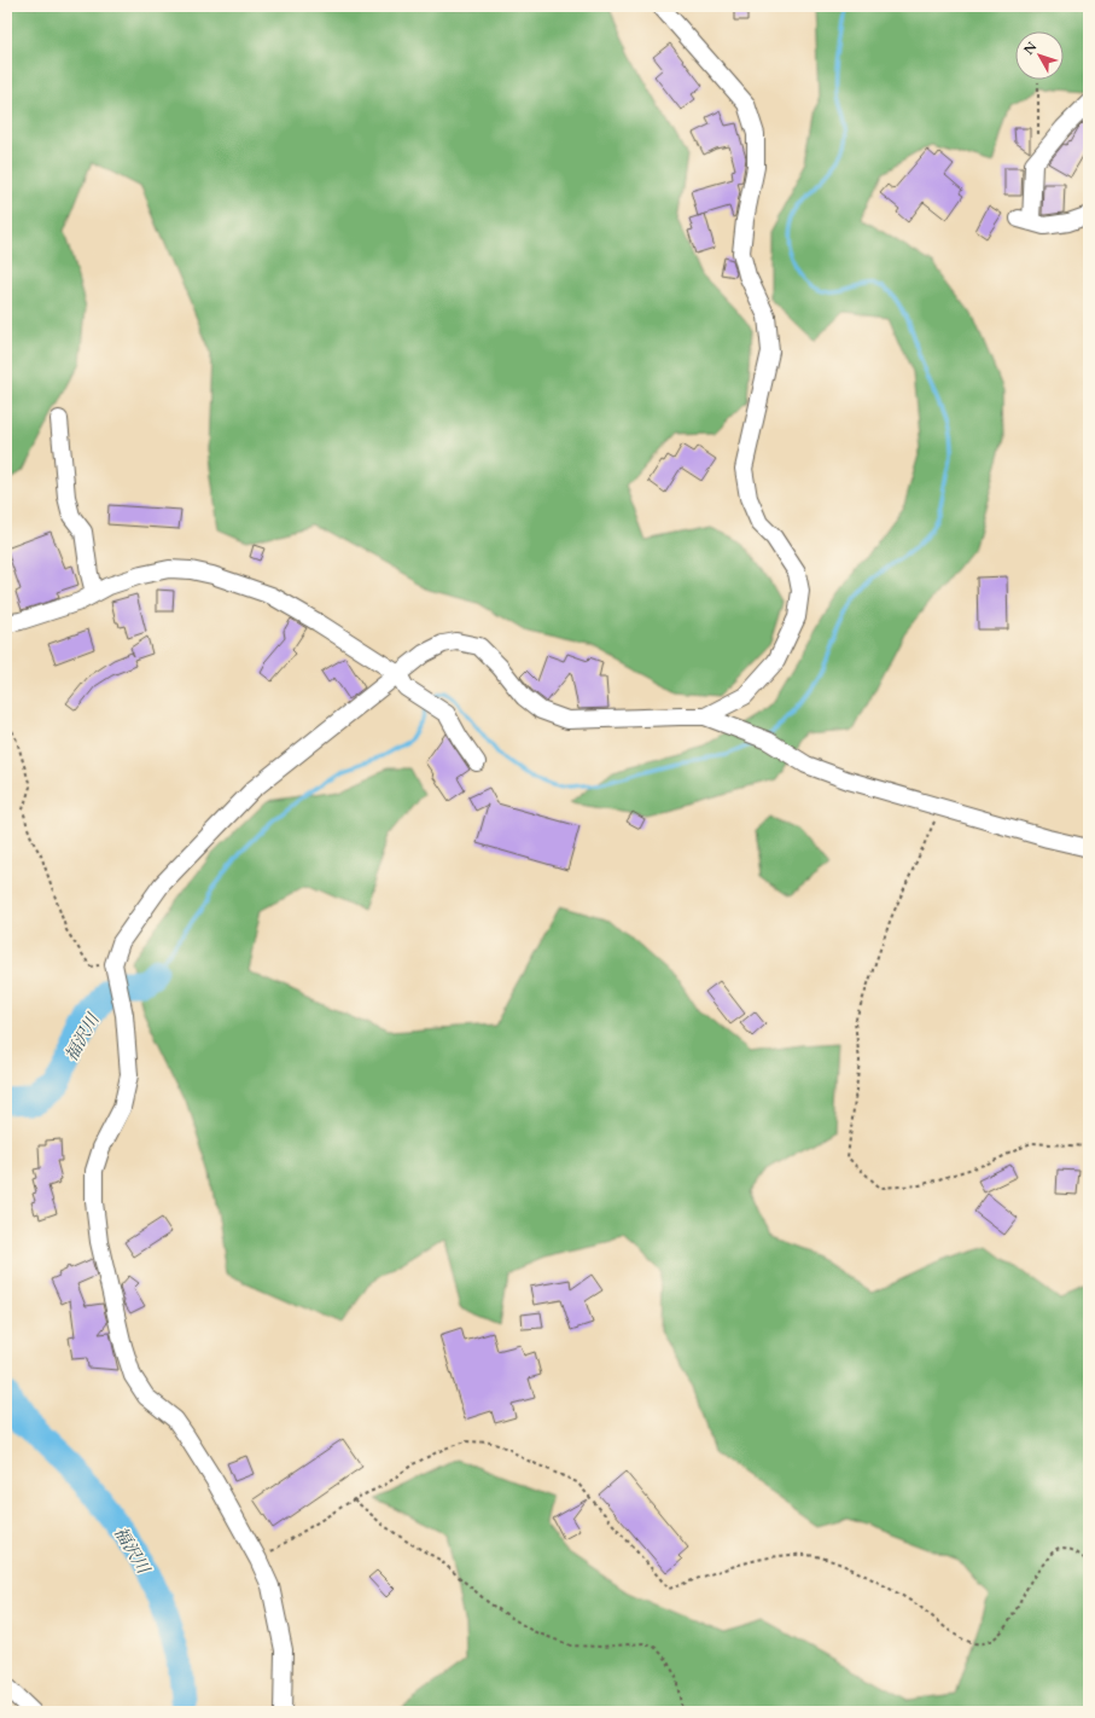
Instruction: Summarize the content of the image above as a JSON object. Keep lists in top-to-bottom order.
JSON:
{
  "water": ["福沢川"],
  "north": "top left"
}
